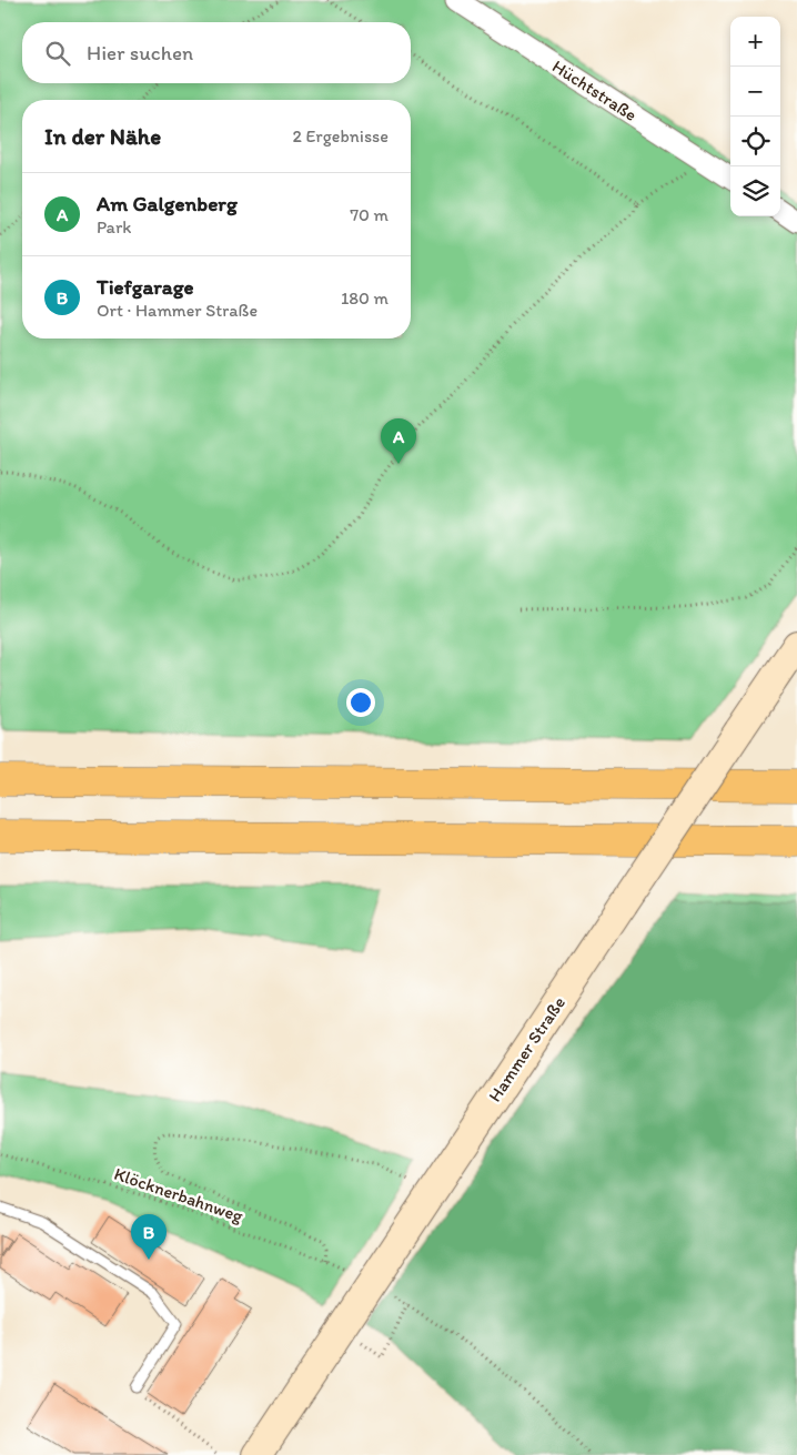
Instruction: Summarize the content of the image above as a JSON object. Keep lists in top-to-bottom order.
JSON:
{
  "streets": {
    "main road": ["Hammer Straße"],
    "street": ["Hüchtstraße"],
    "path": ["Klöcknerbahnweg"]
  },
  "page": {
    "map_buttons": ["+", "−"],
    "search": "Hier suchen",
    "heading": ["In der Nähe", "2 Ergebnisse"],
    "list": [
      {
        "mark": "A",
        "name": "Am Galgenberg",
        "note": "Park",
        "value": "70 m"
      },
      {
        "mark": "B",
        "name": "Tiefgarage",
        "note": "Ort · Hammer Straße",
        "value": "180 m"
      }
    ],
    "pins": ["A", "B"]
  }
}
